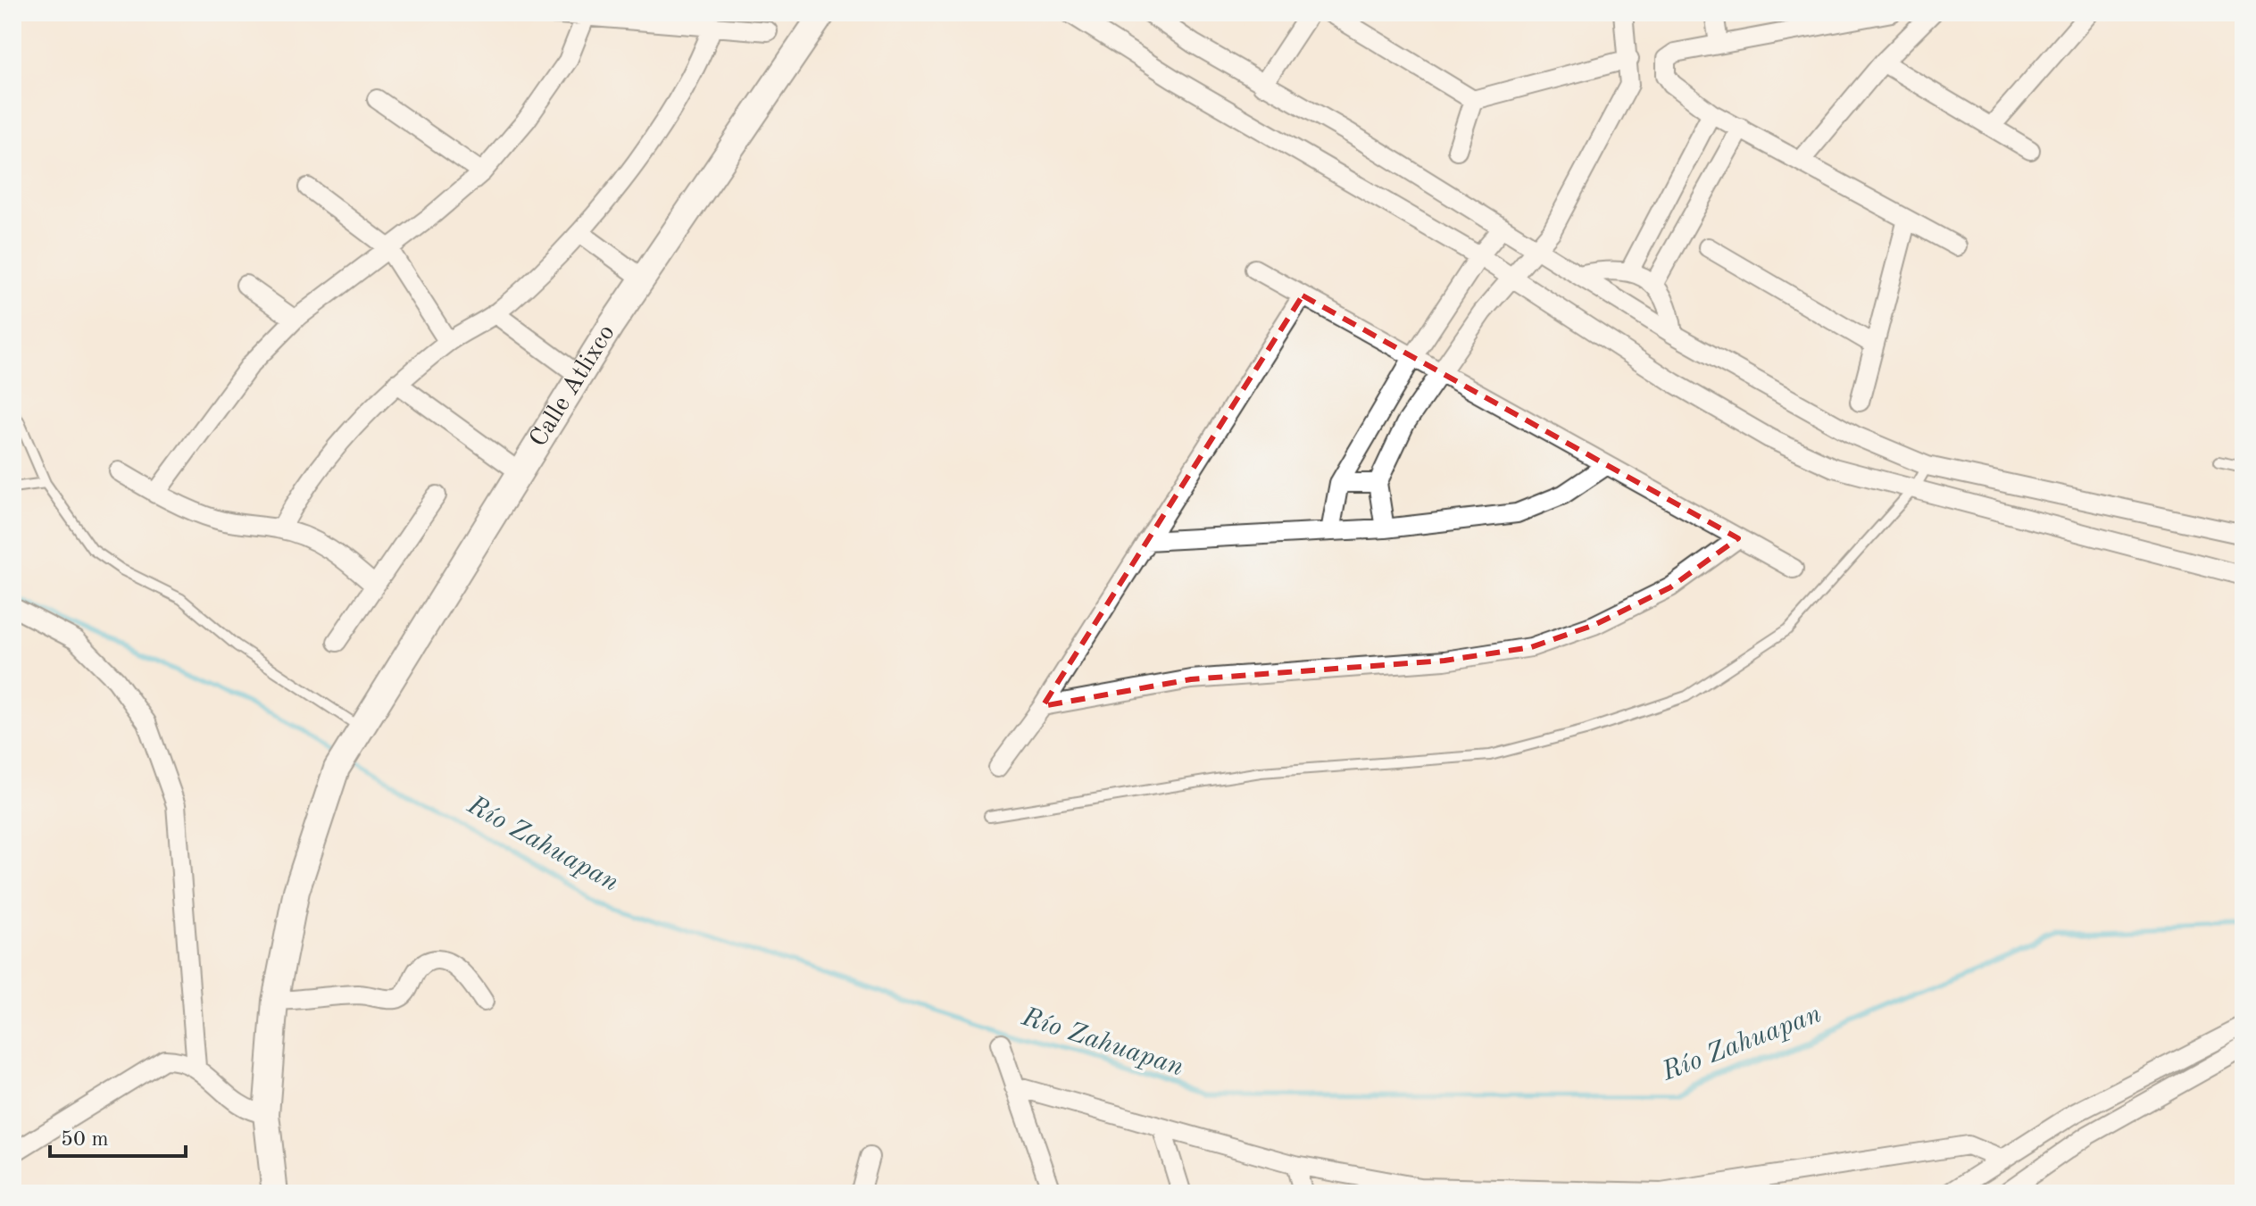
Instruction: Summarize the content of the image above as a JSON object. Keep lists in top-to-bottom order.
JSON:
{
  "streets": {
    "street": ["Calle Atlixco"]
  },
  "water": ["Río Zahuapan"],
  "scale_bar": "50 m"
}
